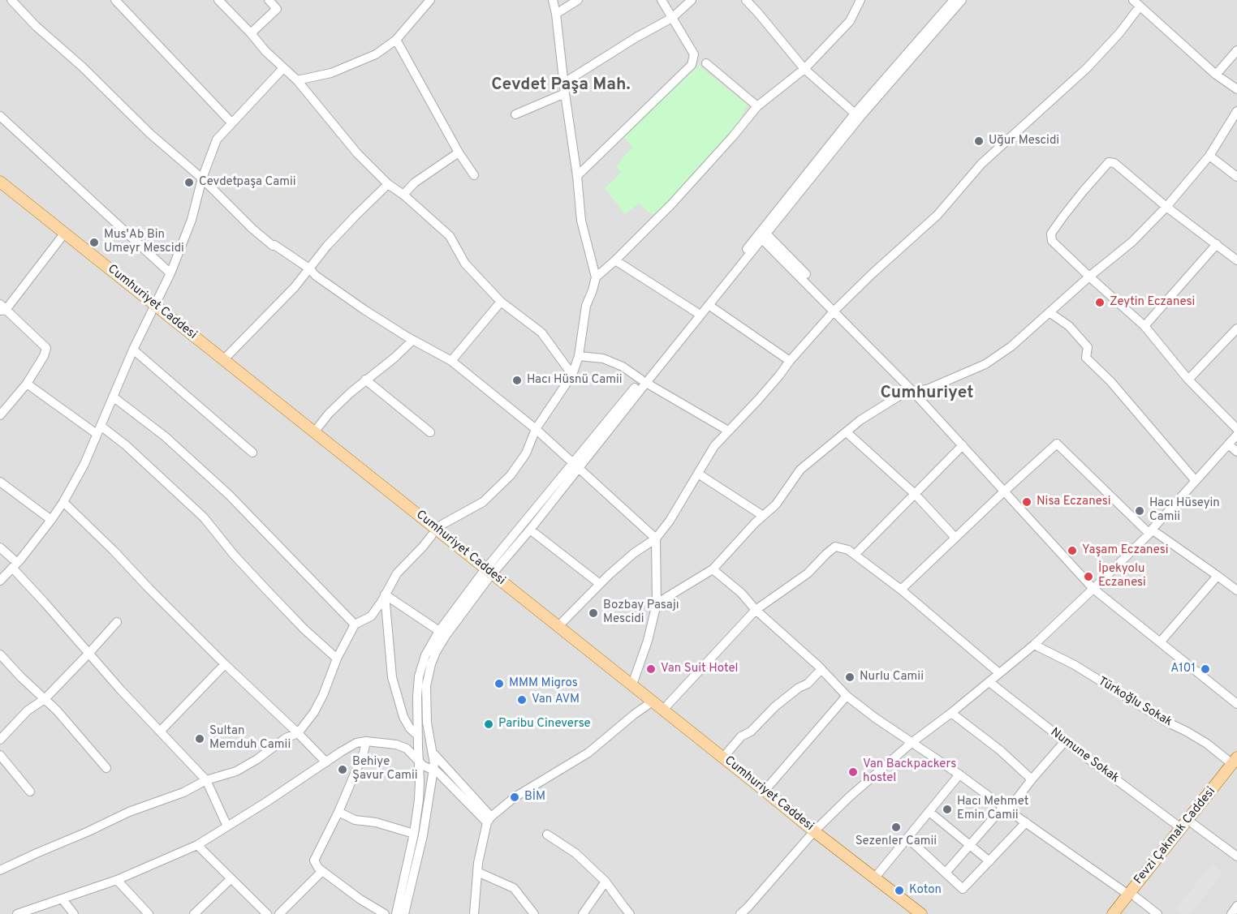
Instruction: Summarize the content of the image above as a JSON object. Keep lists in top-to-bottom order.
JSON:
{
  "streets": {
    "main road": ["Cumhuriyet Caddesi", "Fevzi Çakmak Caddesi"],
    "street": ["Türkoğlu Sokak", "Numune Sokak"]
  },
  "crossings": [
    ["Türkoğlu Sokak", "Fevzi Çakmak Caddesi"],
    ["Numune Sokak", "Fevzi Çakmak Caddesi"]
  ],
  "districts": ["Cevdet Paşa Mah.", "Cumhuriyet"],
  "places": [
    "Uğur Mescidi",
    "Cevdetpaşa Camii",
    "Mus'Ab Bin Umeyr Mescidi",
    "Zeytin Eczanesi",
    "Hacı Hüsnü Camii",
    "Nisa Eczanesi",
    "Hacı Hüseyin Camii",
    "Yaşam Eczanesi",
    "İpekyolu Eczanesi",
    "Bozbay Pasajı Mescidi",
    "Van Suit Hotel",
    "A101",
    "Nurlu Camii",
    "MMM Migros",
    "Van AVM",
    "Paribu Cineverse",
    "Sultan Memduh Camii",
    "Behiye Şavur Camii",
    "Van Backpackers hostel",
    "BİM",
    "Hacı Mehmet Emin Camii",
    "Sezenler Camii",
    "Koton"
  ]
}
